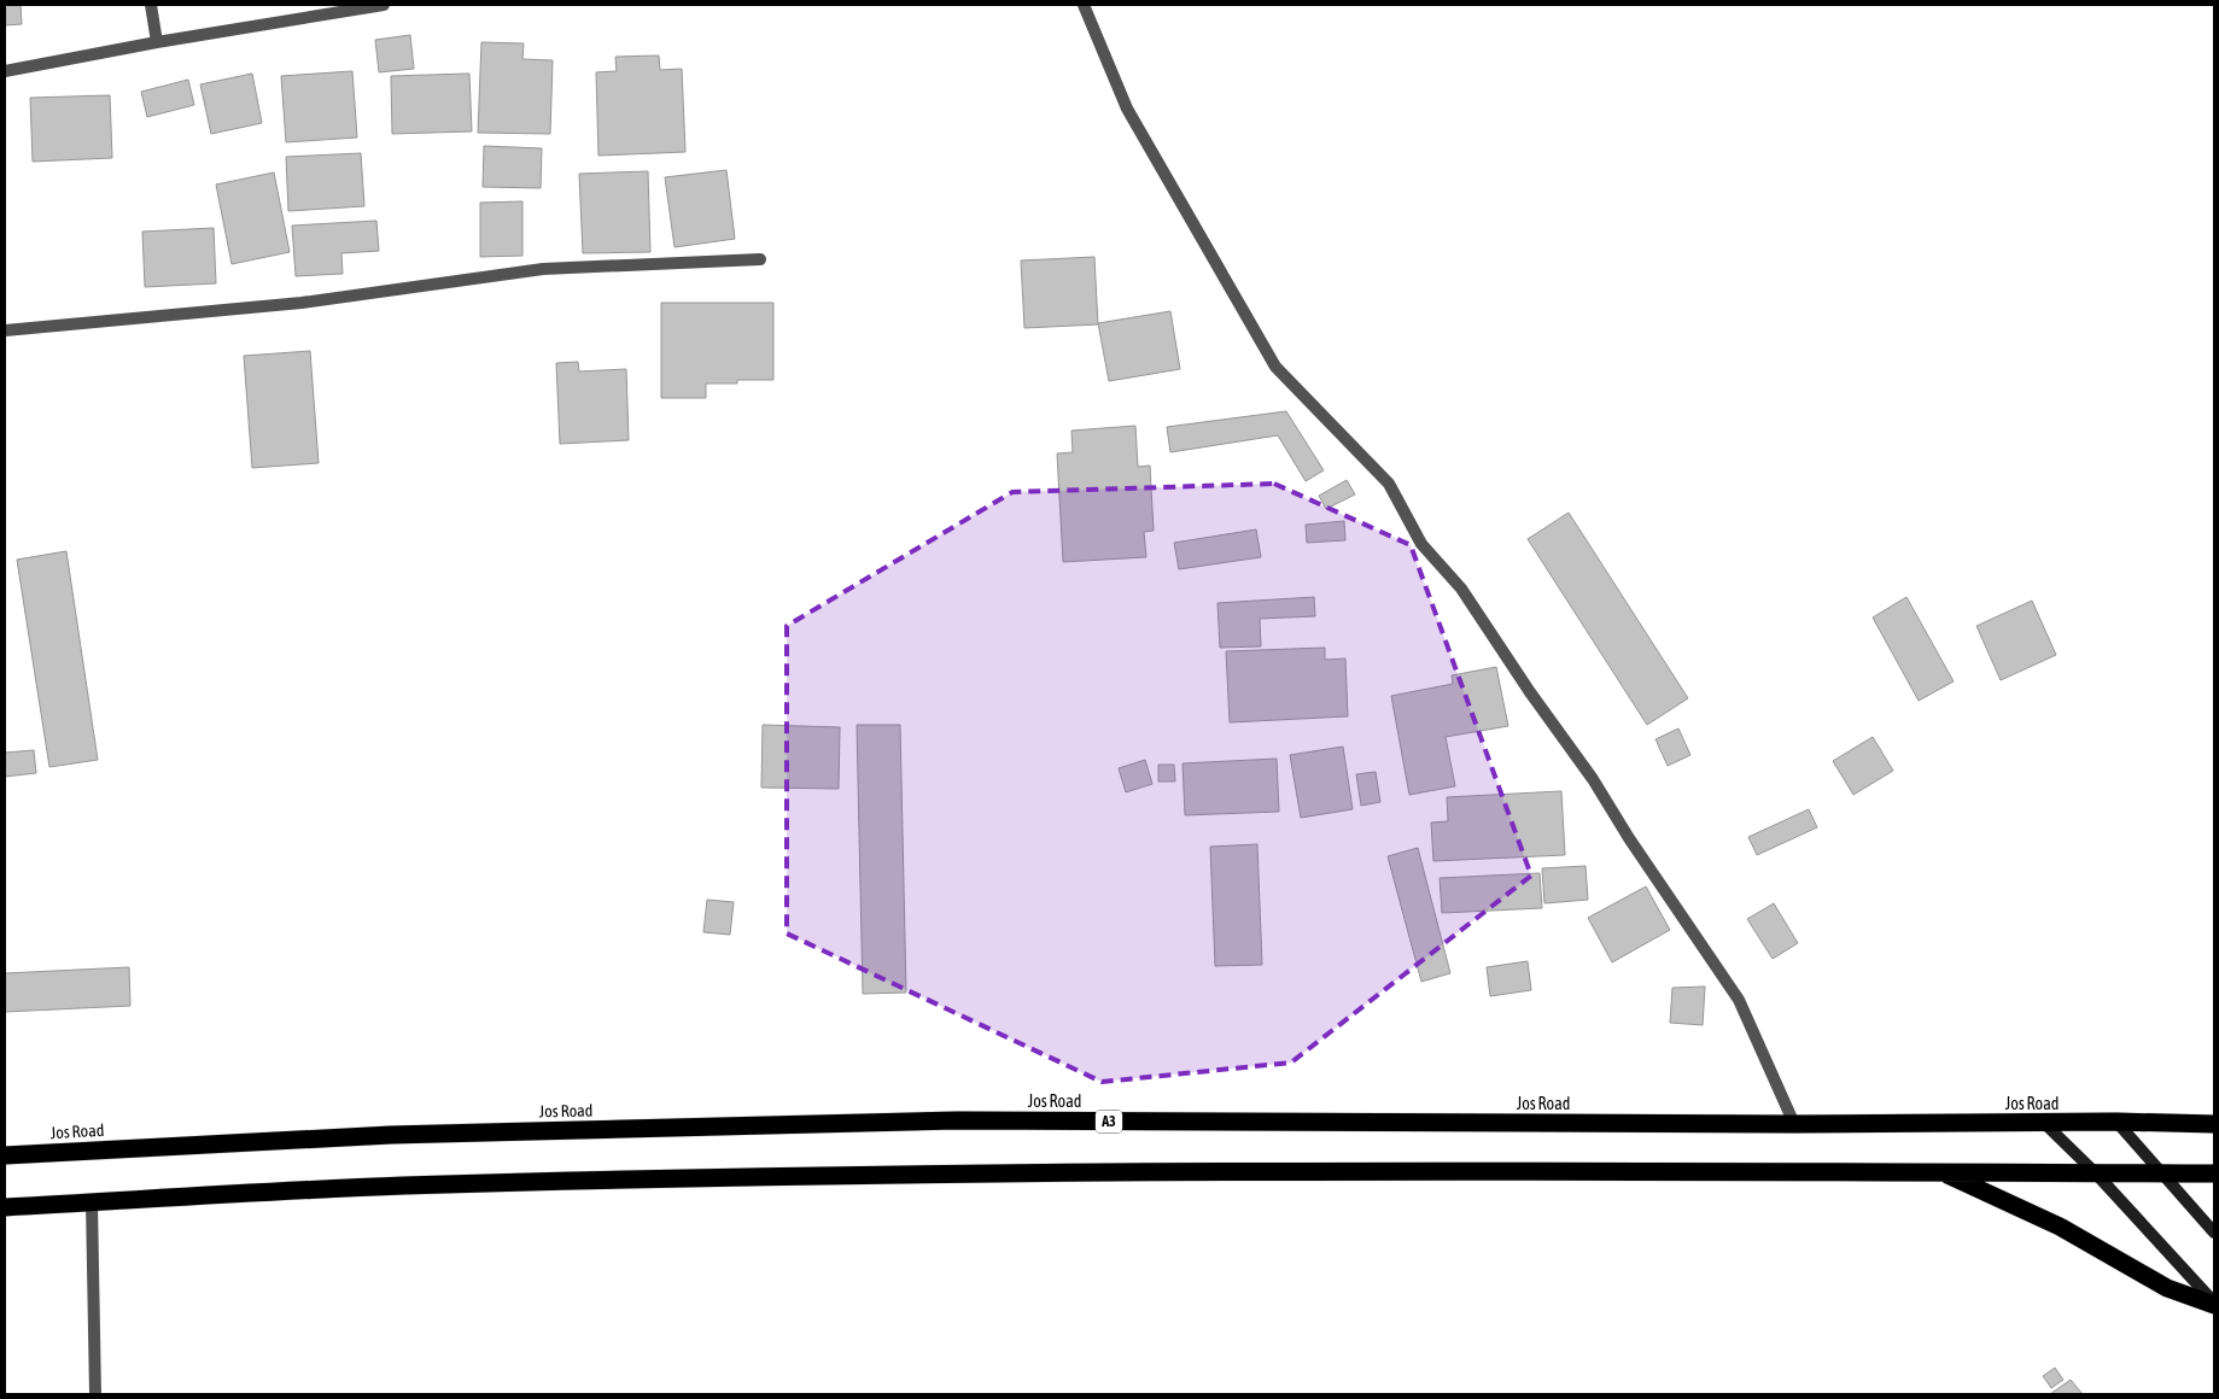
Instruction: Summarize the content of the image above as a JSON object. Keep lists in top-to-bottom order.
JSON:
{
  "streets": {
    "highway": ["Jos Road", "A3"]
  }
}
